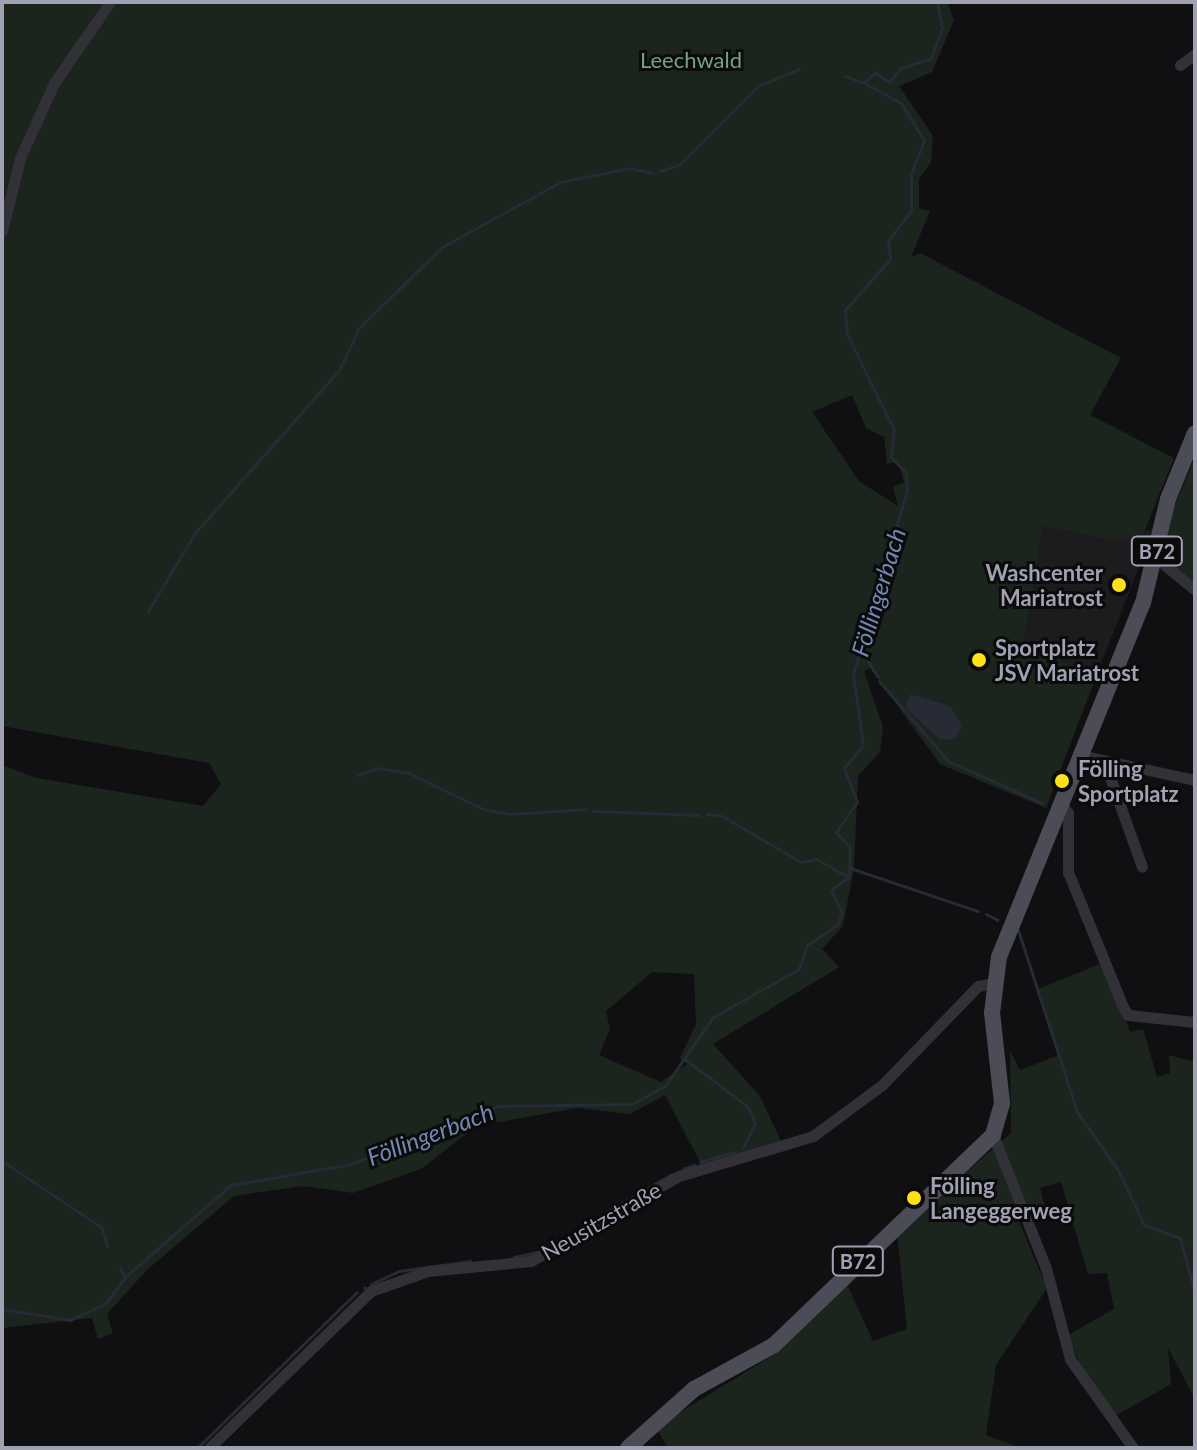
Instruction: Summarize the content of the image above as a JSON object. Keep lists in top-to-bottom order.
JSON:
{
  "streets": {
    "main road": ["B72"],
    "street": ["Neusitzstraße"]
  },
  "crossings": [
    ["B72", "Neusitzstraße"]
  ],
  "water": ["Föllingerbach"],
  "parks": ["Leechwald"],
  "places": [
    "Washcenter Mariatrost",
    "Sportplatz JSV Mariatrost",
    "Fölling Sportplatz",
    "Fölling Langeggerweg"
  ]
}
